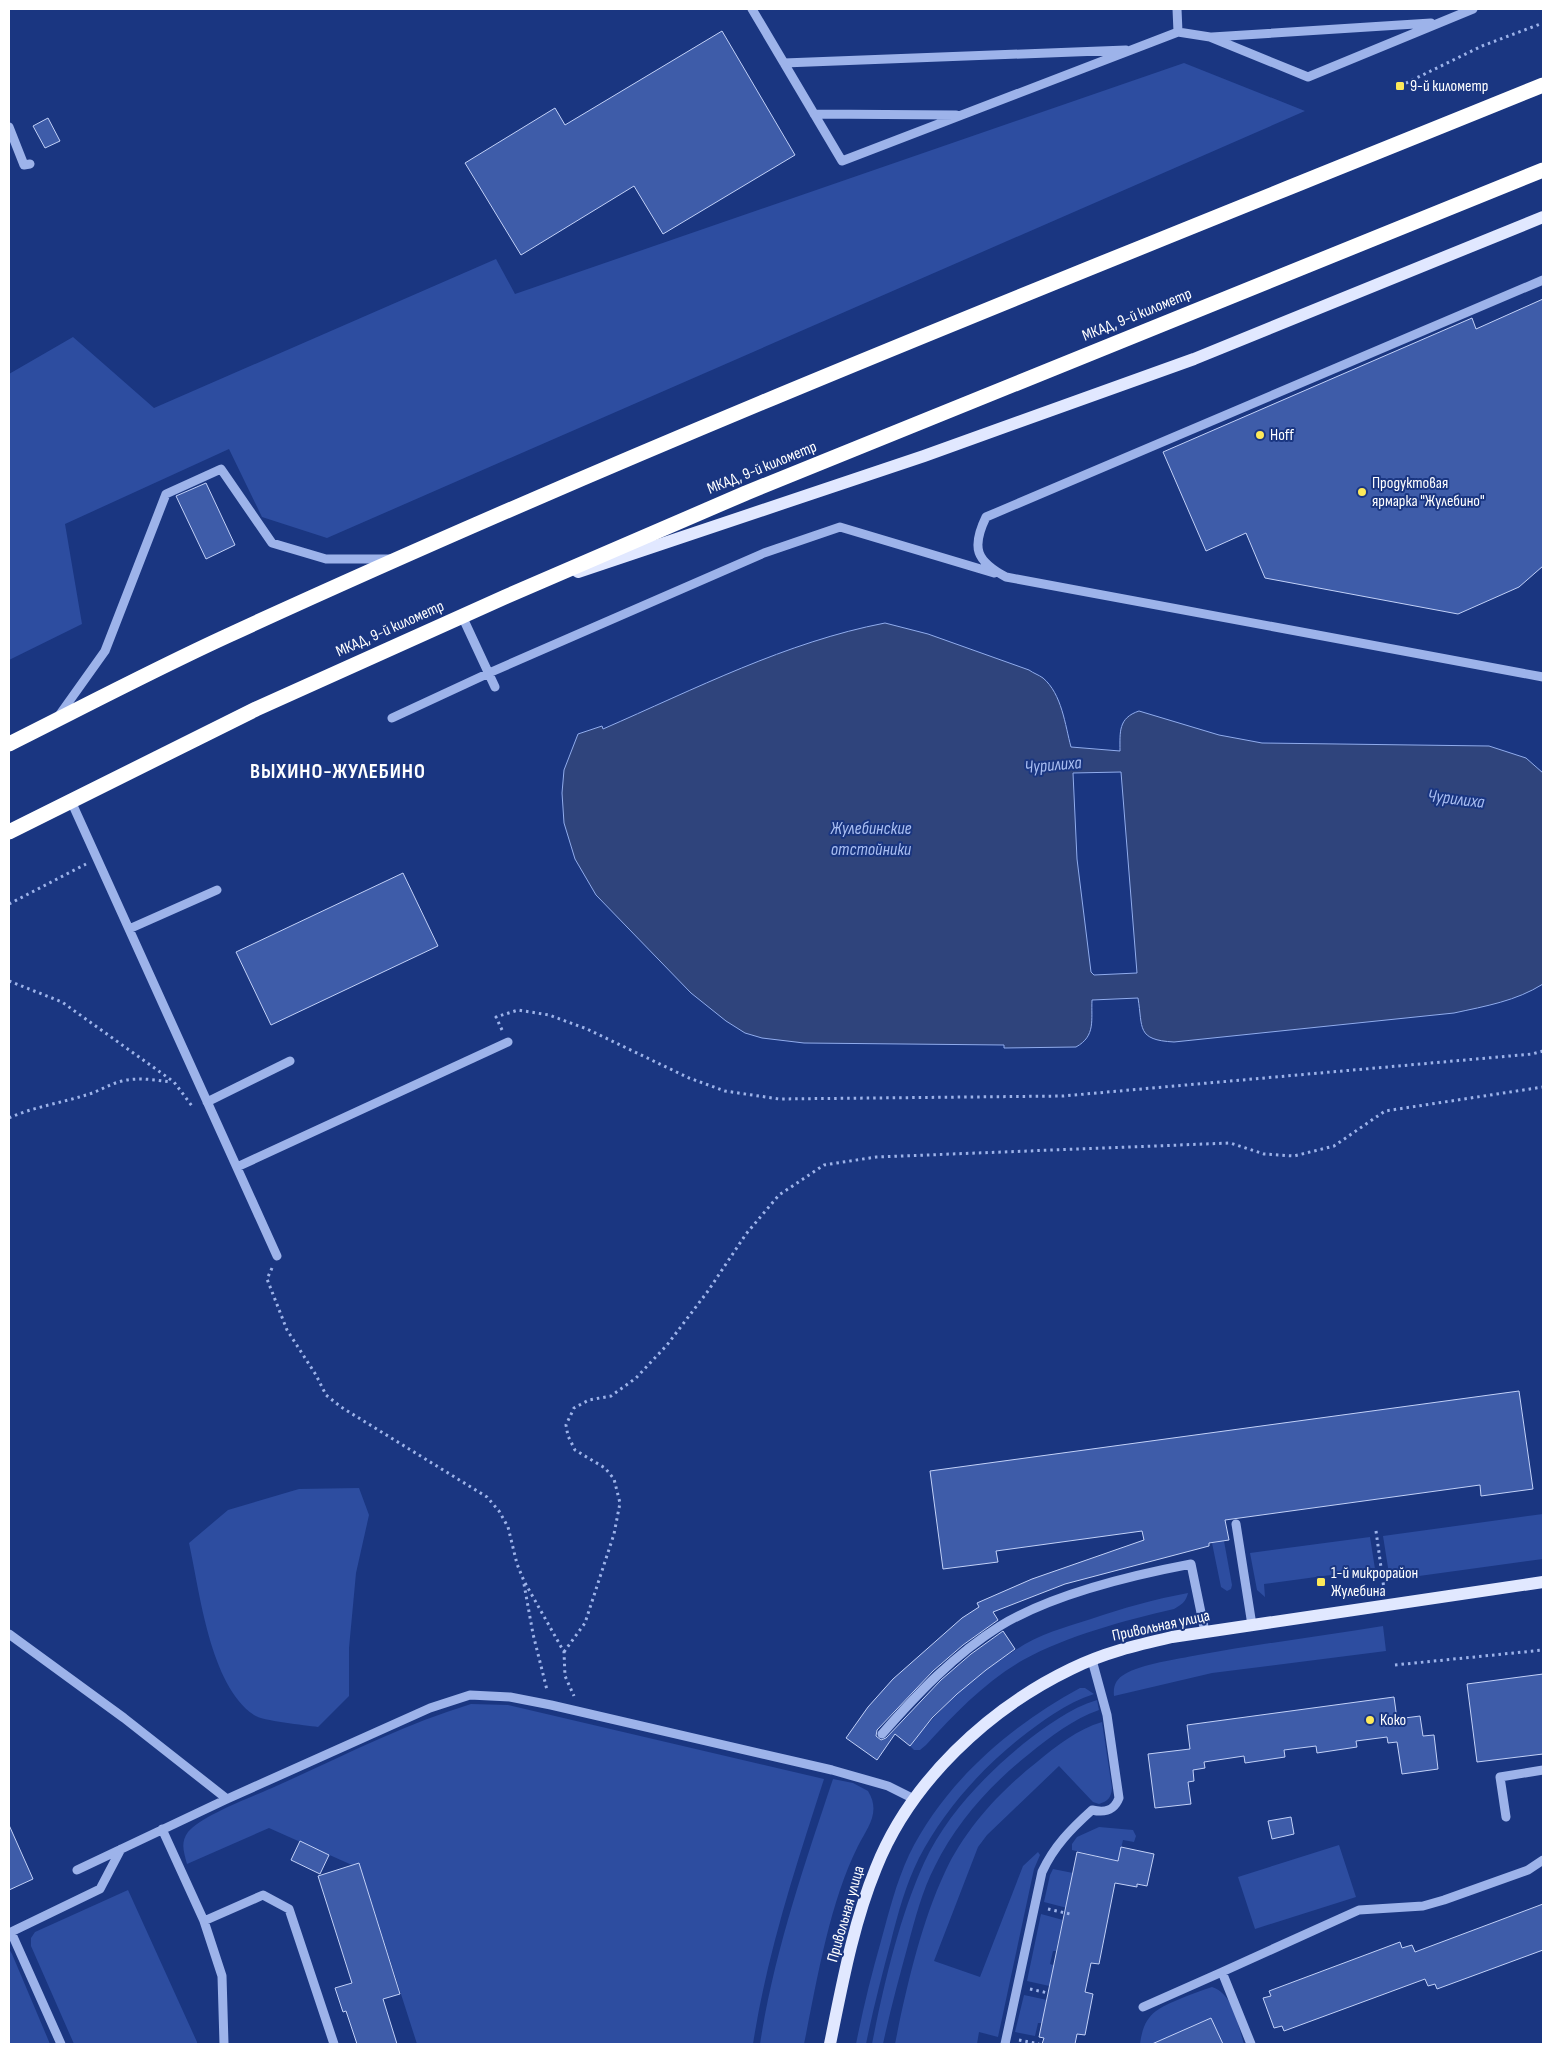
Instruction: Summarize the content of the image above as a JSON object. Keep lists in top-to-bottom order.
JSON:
{
  "streets": {
    "highway": ["МКАД, 9-й километр"],
    "main road": ["Привольная улица"]
  },
  "districts": ["ВЫХИНО-ЖУЛЕБИНО"],
  "water": ["Чурилиха", "Жулебинские отстойники"],
  "places": {
    "transit": ["9-й километр", "1-й микрорайон Жулебина"],
    "other": ["Hoff", "Продуктовая ярмарка \"Жулебино\"", "Коко"]
  }
}
